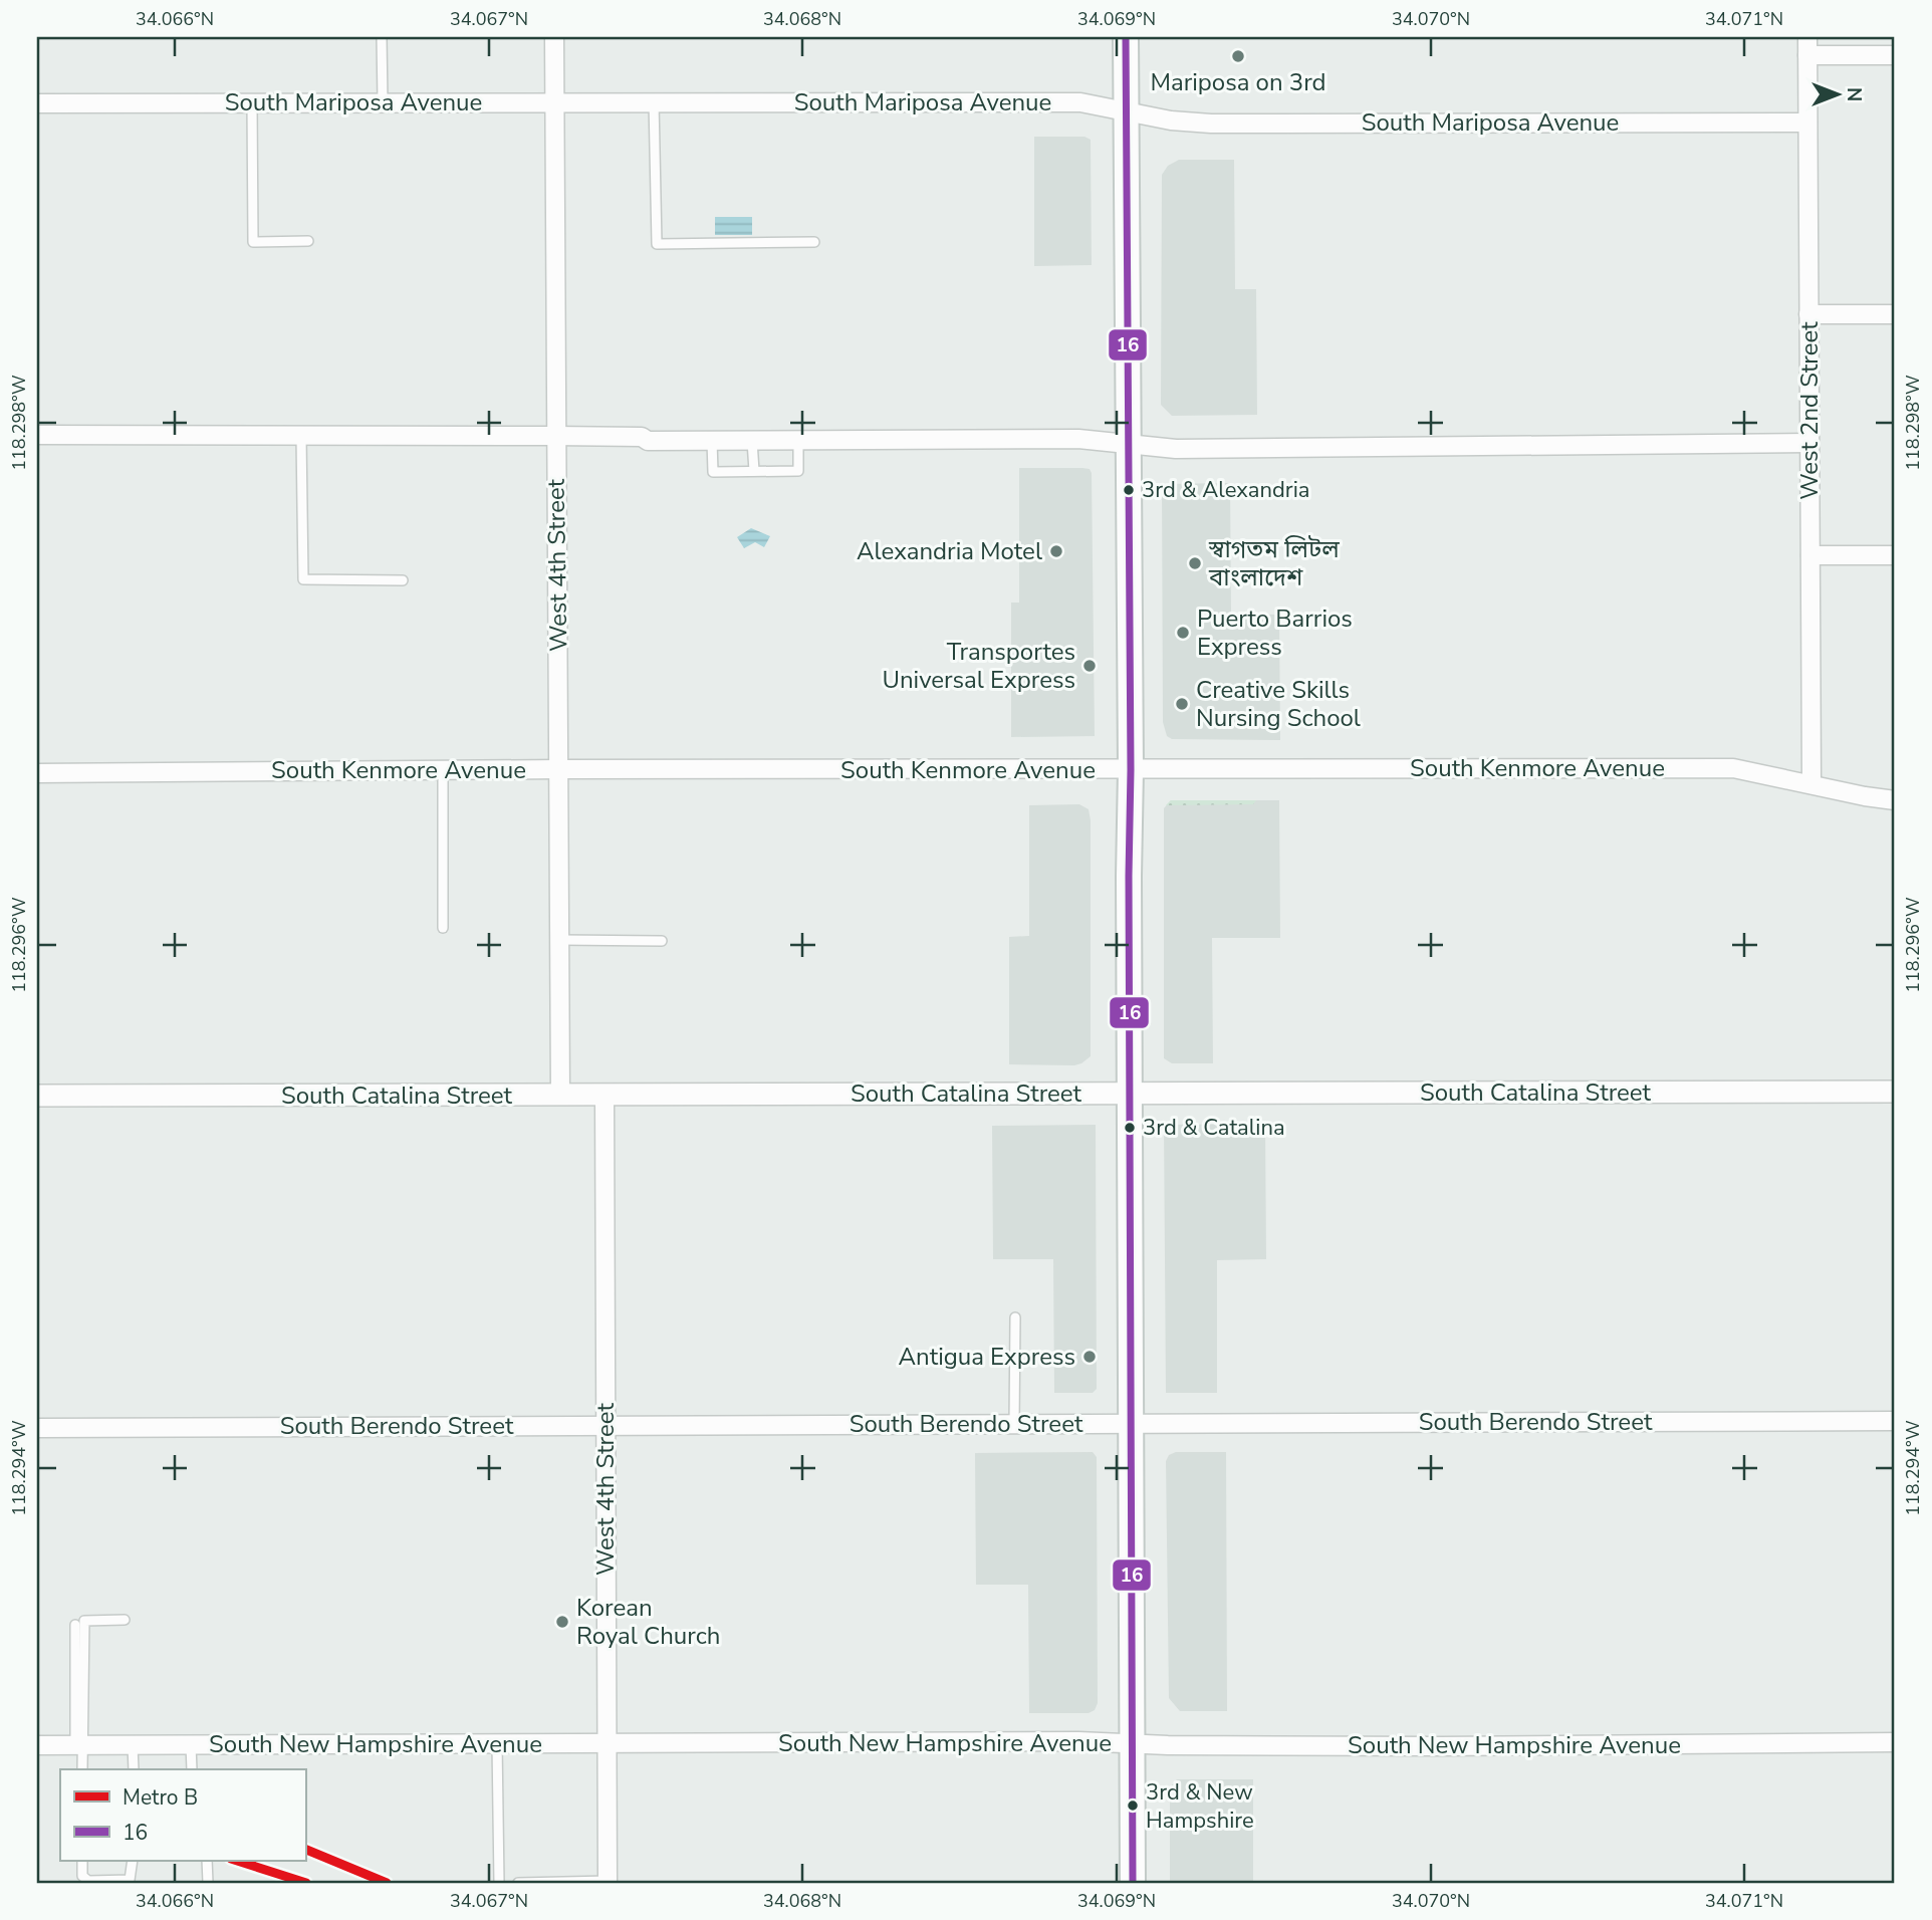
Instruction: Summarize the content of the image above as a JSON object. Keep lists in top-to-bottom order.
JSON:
{
  "streets": {
    "street": [
      "South Mariposa Avenue",
      "West 2nd Street",
      "West 4th Street",
      "South Kenmore Avenue",
      "South Catalina Street",
      "South Berendo Street",
      "South New Hampshire Avenue"
    ]
  },
  "crossings": [
    ["South Mariposa Avenue", "West 2nd Street"],
    ["South Mariposa Avenue", "West 4th Street"],
    ["West 2nd Street", "South Kenmore Avenue"],
    ["West 4th Street", "South Kenmore Avenue"],
    ["West 4th Street", "South Catalina Street"],
    ["West 4th Street", "South Berendo Street"],
    ["West 4th Street", "South New Hampshire Avenue"]
  ],
  "places": [
    "Mariposa on 3rd",
    "3rd & Alexandria",
    "Alexandria Motel",
    "স্বাগতম লিটল বাংলাদেশ",
    "Puerto Barrios Express",
    "Transportes Universal Express",
    "Creative Skills Nursing School",
    "3rd & Catalina",
    "Antigua Express",
    "Korean Royal Church",
    "3rd & New Hampshire"
  ],
  "lines": ["transit line 16", "metro line B"],
  "legend": ["Metro B", "16"],
  "north": "right",
  "coordinates": [
    "34.066°N",
    "34.067°N",
    "34.068°N",
    "34.069°N",
    "34.070°N",
    "34.071°N",
    "118.298°W",
    "118.296°W",
    "118.294°W"
  ]
}
